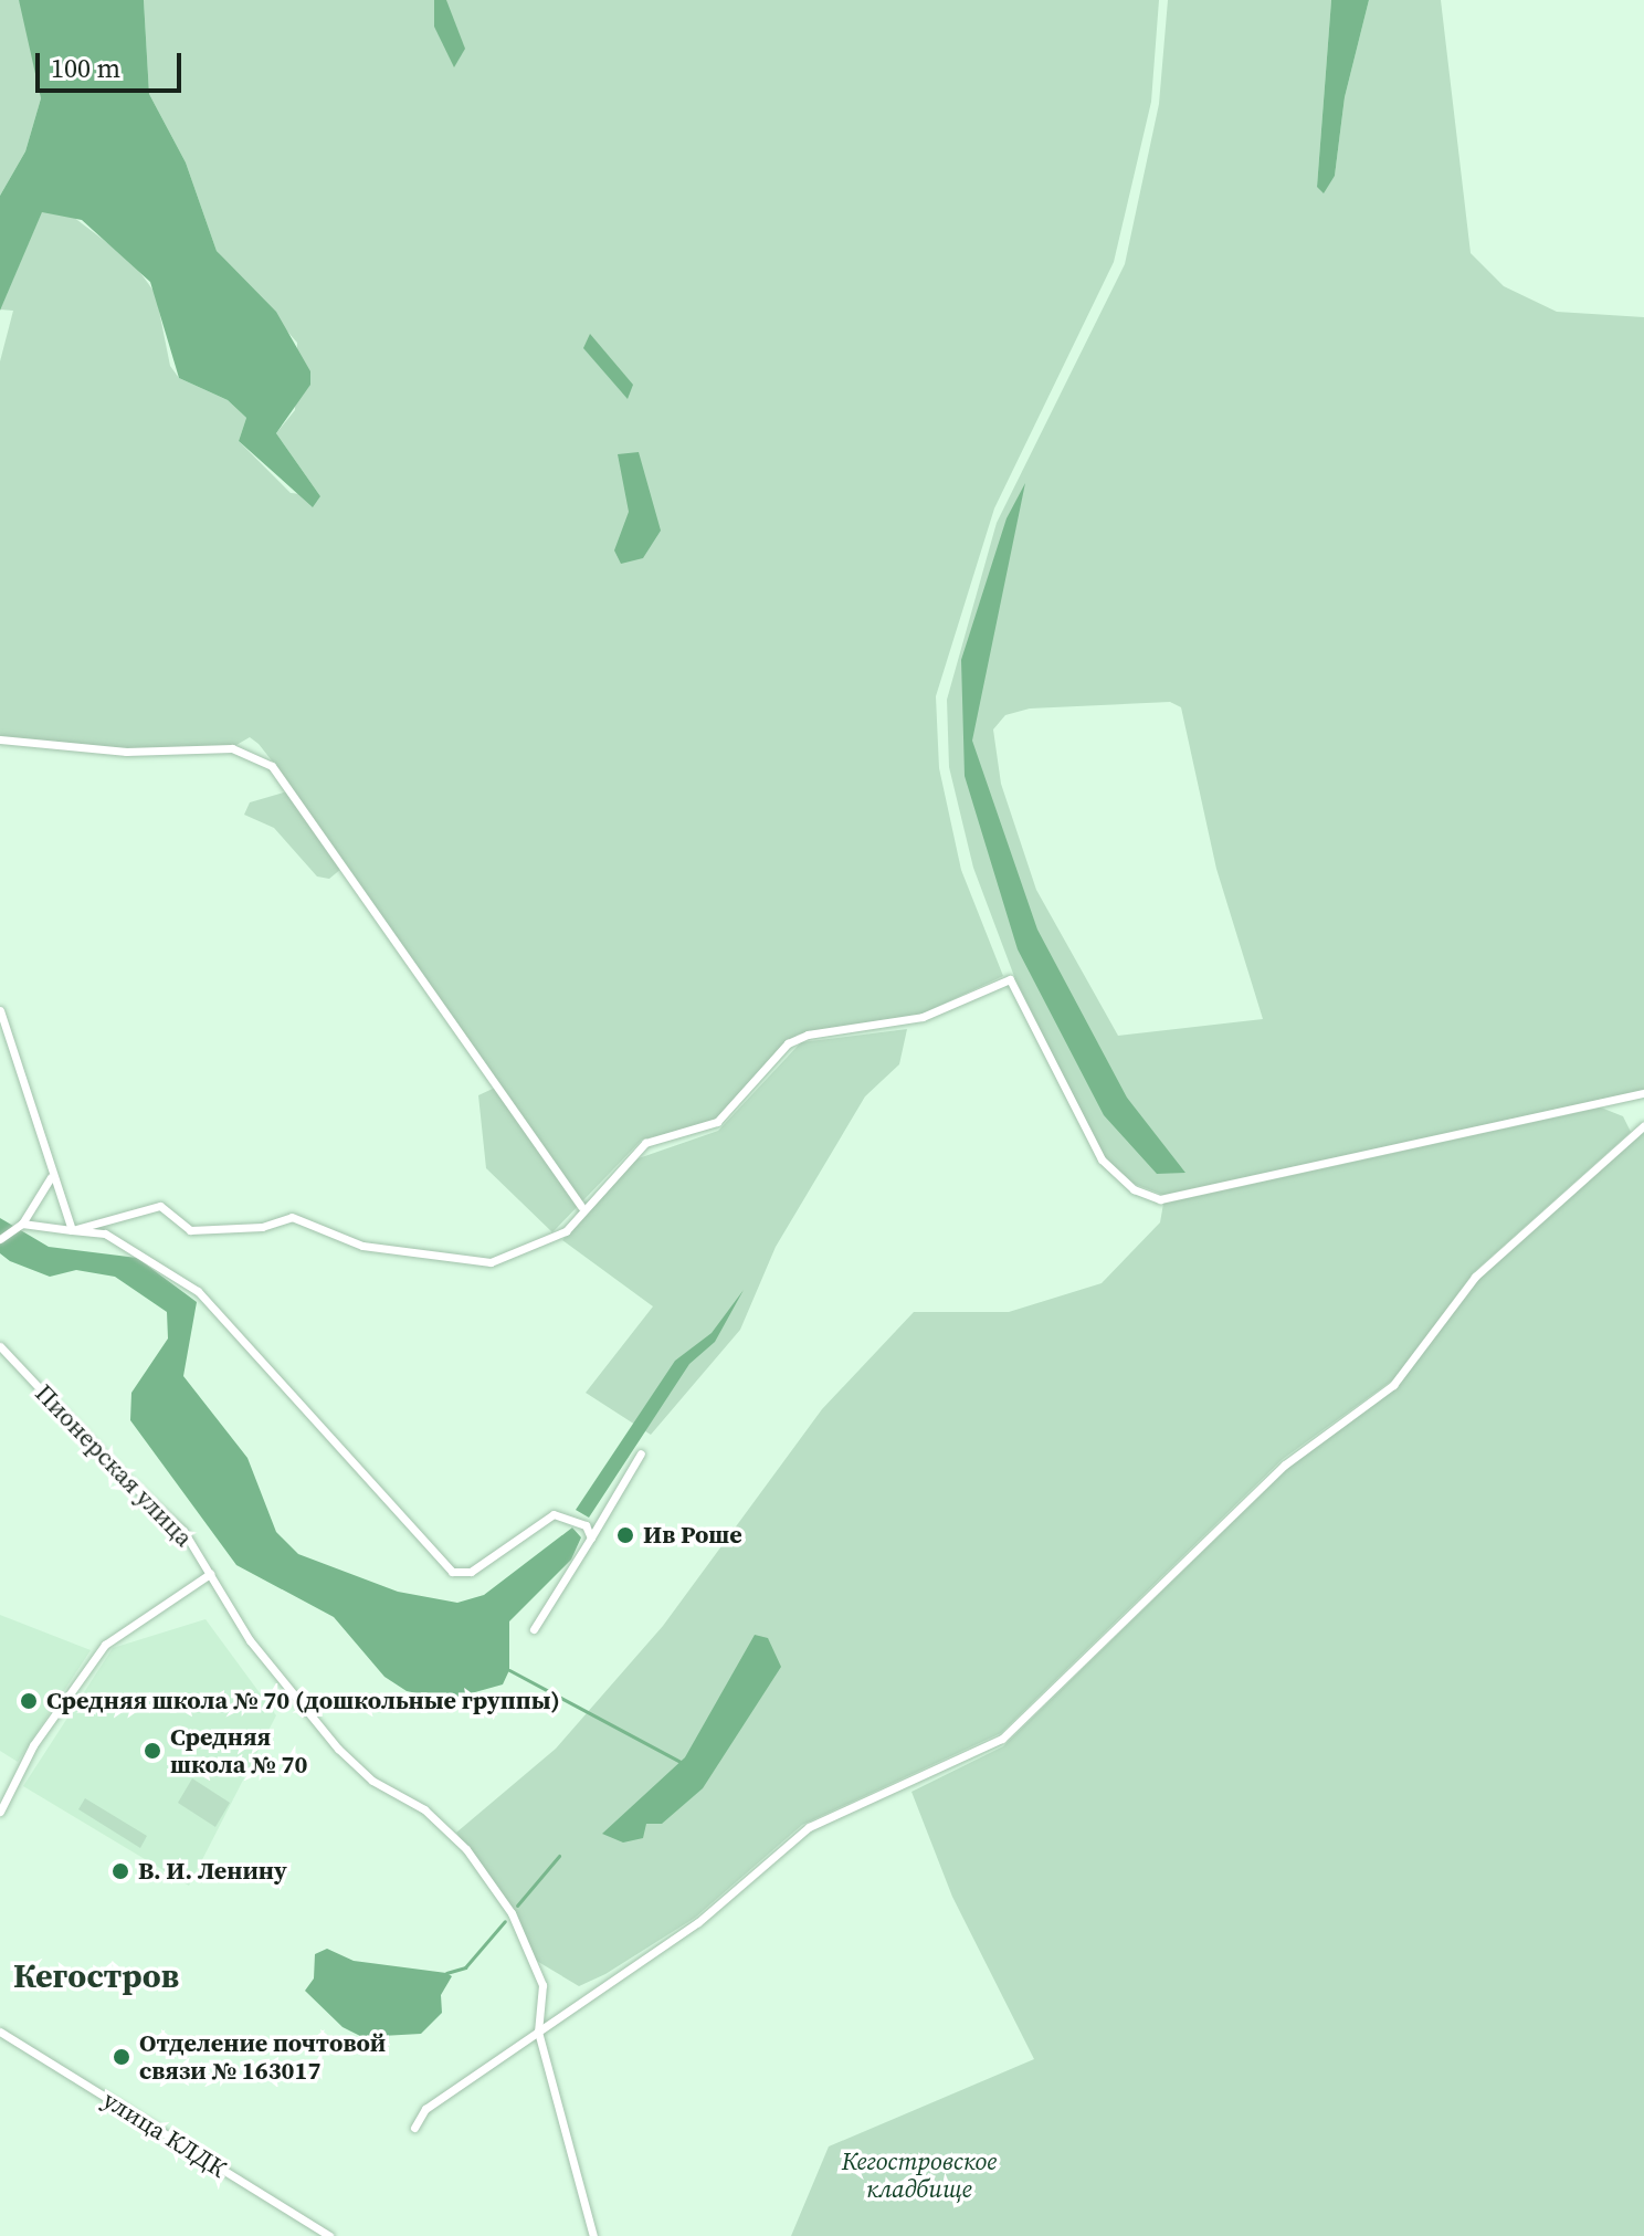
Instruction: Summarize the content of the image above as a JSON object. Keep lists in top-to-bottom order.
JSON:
{
  "streets": {
    "street": ["Пионерская улица", "улица КЛДК"]
  },
  "districts": ["Кегостров"],
  "parks": ["Кегостровское кладбище"],
  "places": [
    "Ив Роше",
    "Средняя школа № 70 (дошкольные группы)",
    "Средняя школа № 70",
    "В. И. Ленину",
    "Отделение почтовой связи № 163017"
  ],
  "scale_bar": "100 m"
}
